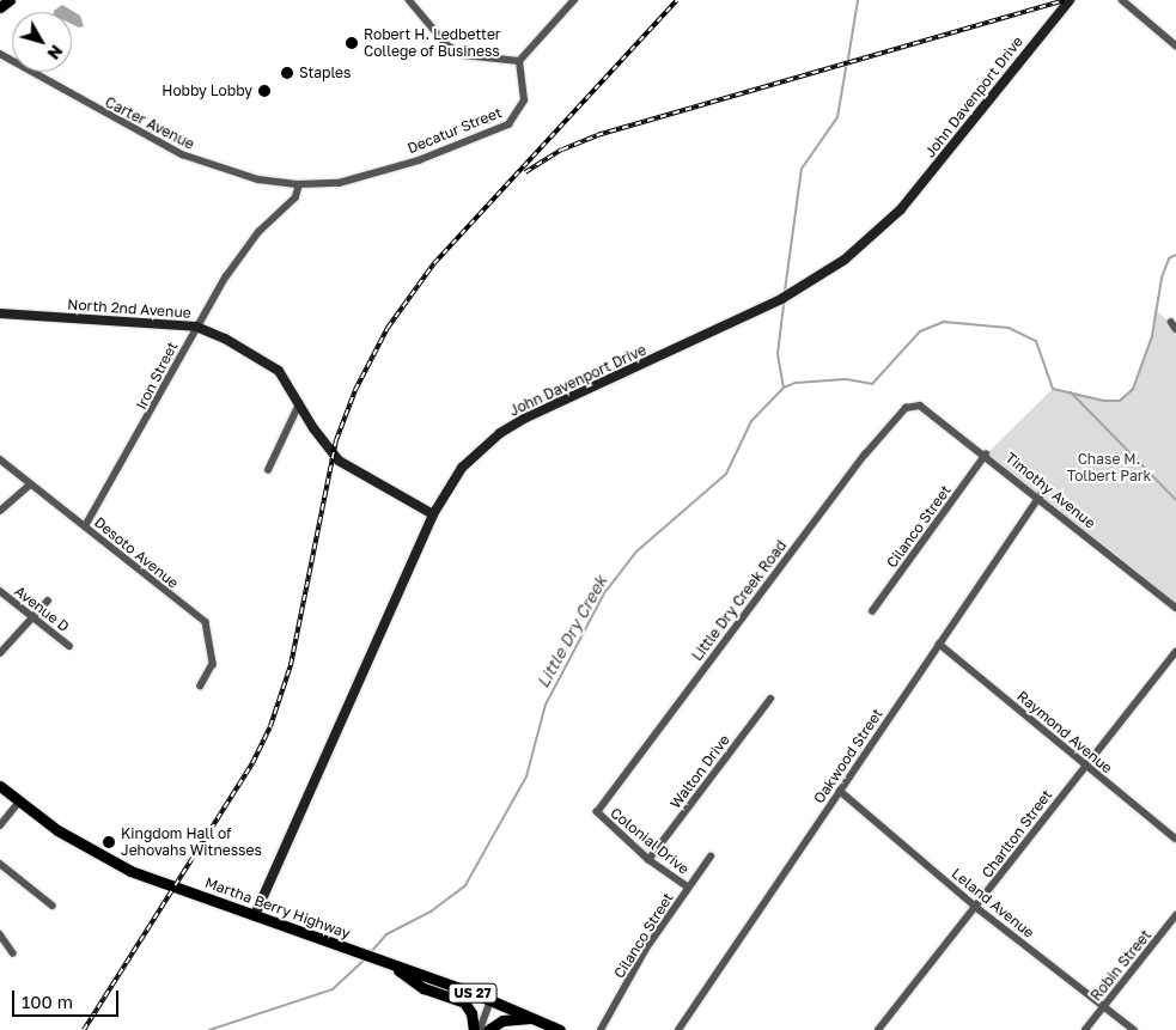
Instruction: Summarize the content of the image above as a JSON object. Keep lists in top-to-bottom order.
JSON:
{
  "streets": {
    "main road": ["Martha Berry Highway", "US 27"],
    "street": [
      "John Davenport Drive",
      "Carter Avenue",
      "Decatur Street",
      "North 2nd Avenue",
      "Iron Street",
      "Timothy Avenue",
      "Cilanco Street",
      "Desoto Avenue",
      "Little Dry Creek Road",
      "Avenue D",
      "Raymond Avenue",
      "Oakwood Street",
      "Walton Drive",
      "Charlton Street",
      "Colonial Drive",
      "Leland Avenue",
      "Robin Street"
    ]
  },
  "crossings": [
    ["John Davenport Drive", "North 2nd Avenue"],
    ["John Davenport Drive", "Martha Berry Highway"],
    ["Carter Avenue", "Decatur Street"],
    ["Carter Avenue", "Iron Street"],
    ["Decatur Street", "Iron Street"],
    ["North 2nd Avenue", "Iron Street"],
    ["Iron Street", "Desoto Avenue"],
    ["Timothy Avenue", "Cilanco Street"],
    ["Timothy Avenue", "Little Dry Creek Road"],
    ["Timothy Avenue", "Oakwood Street"],
    ["Cilanco Street", "Colonial Drive"],
    ["Little Dry Creek Road", "Colonial Drive"],
    ["Raymond Avenue", "Oakwood Street"],
    ["Raymond Avenue", "Charlton Street"],
    ["Oakwood Street", "Leland Avenue"],
    ["Walton Drive", "Colonial Drive"],
    ["Charlton Street", "Leland Avenue"],
    ["Leland Avenue", "Robin Street"],
    ["Martha Berry Highway", "US 27"]
  ],
  "water": ["Little Dry Creek"],
  "parks": ["Chase M. Tolbert Park"],
  "places": [
    "Robert H. Ledbetter College of Business",
    "Staples",
    "Hobby Lobby",
    "Kingdom Hall of Jehovahs Witnesses"
  ],
  "scale_bar": "100 m",
  "north": "bottom right"
}
